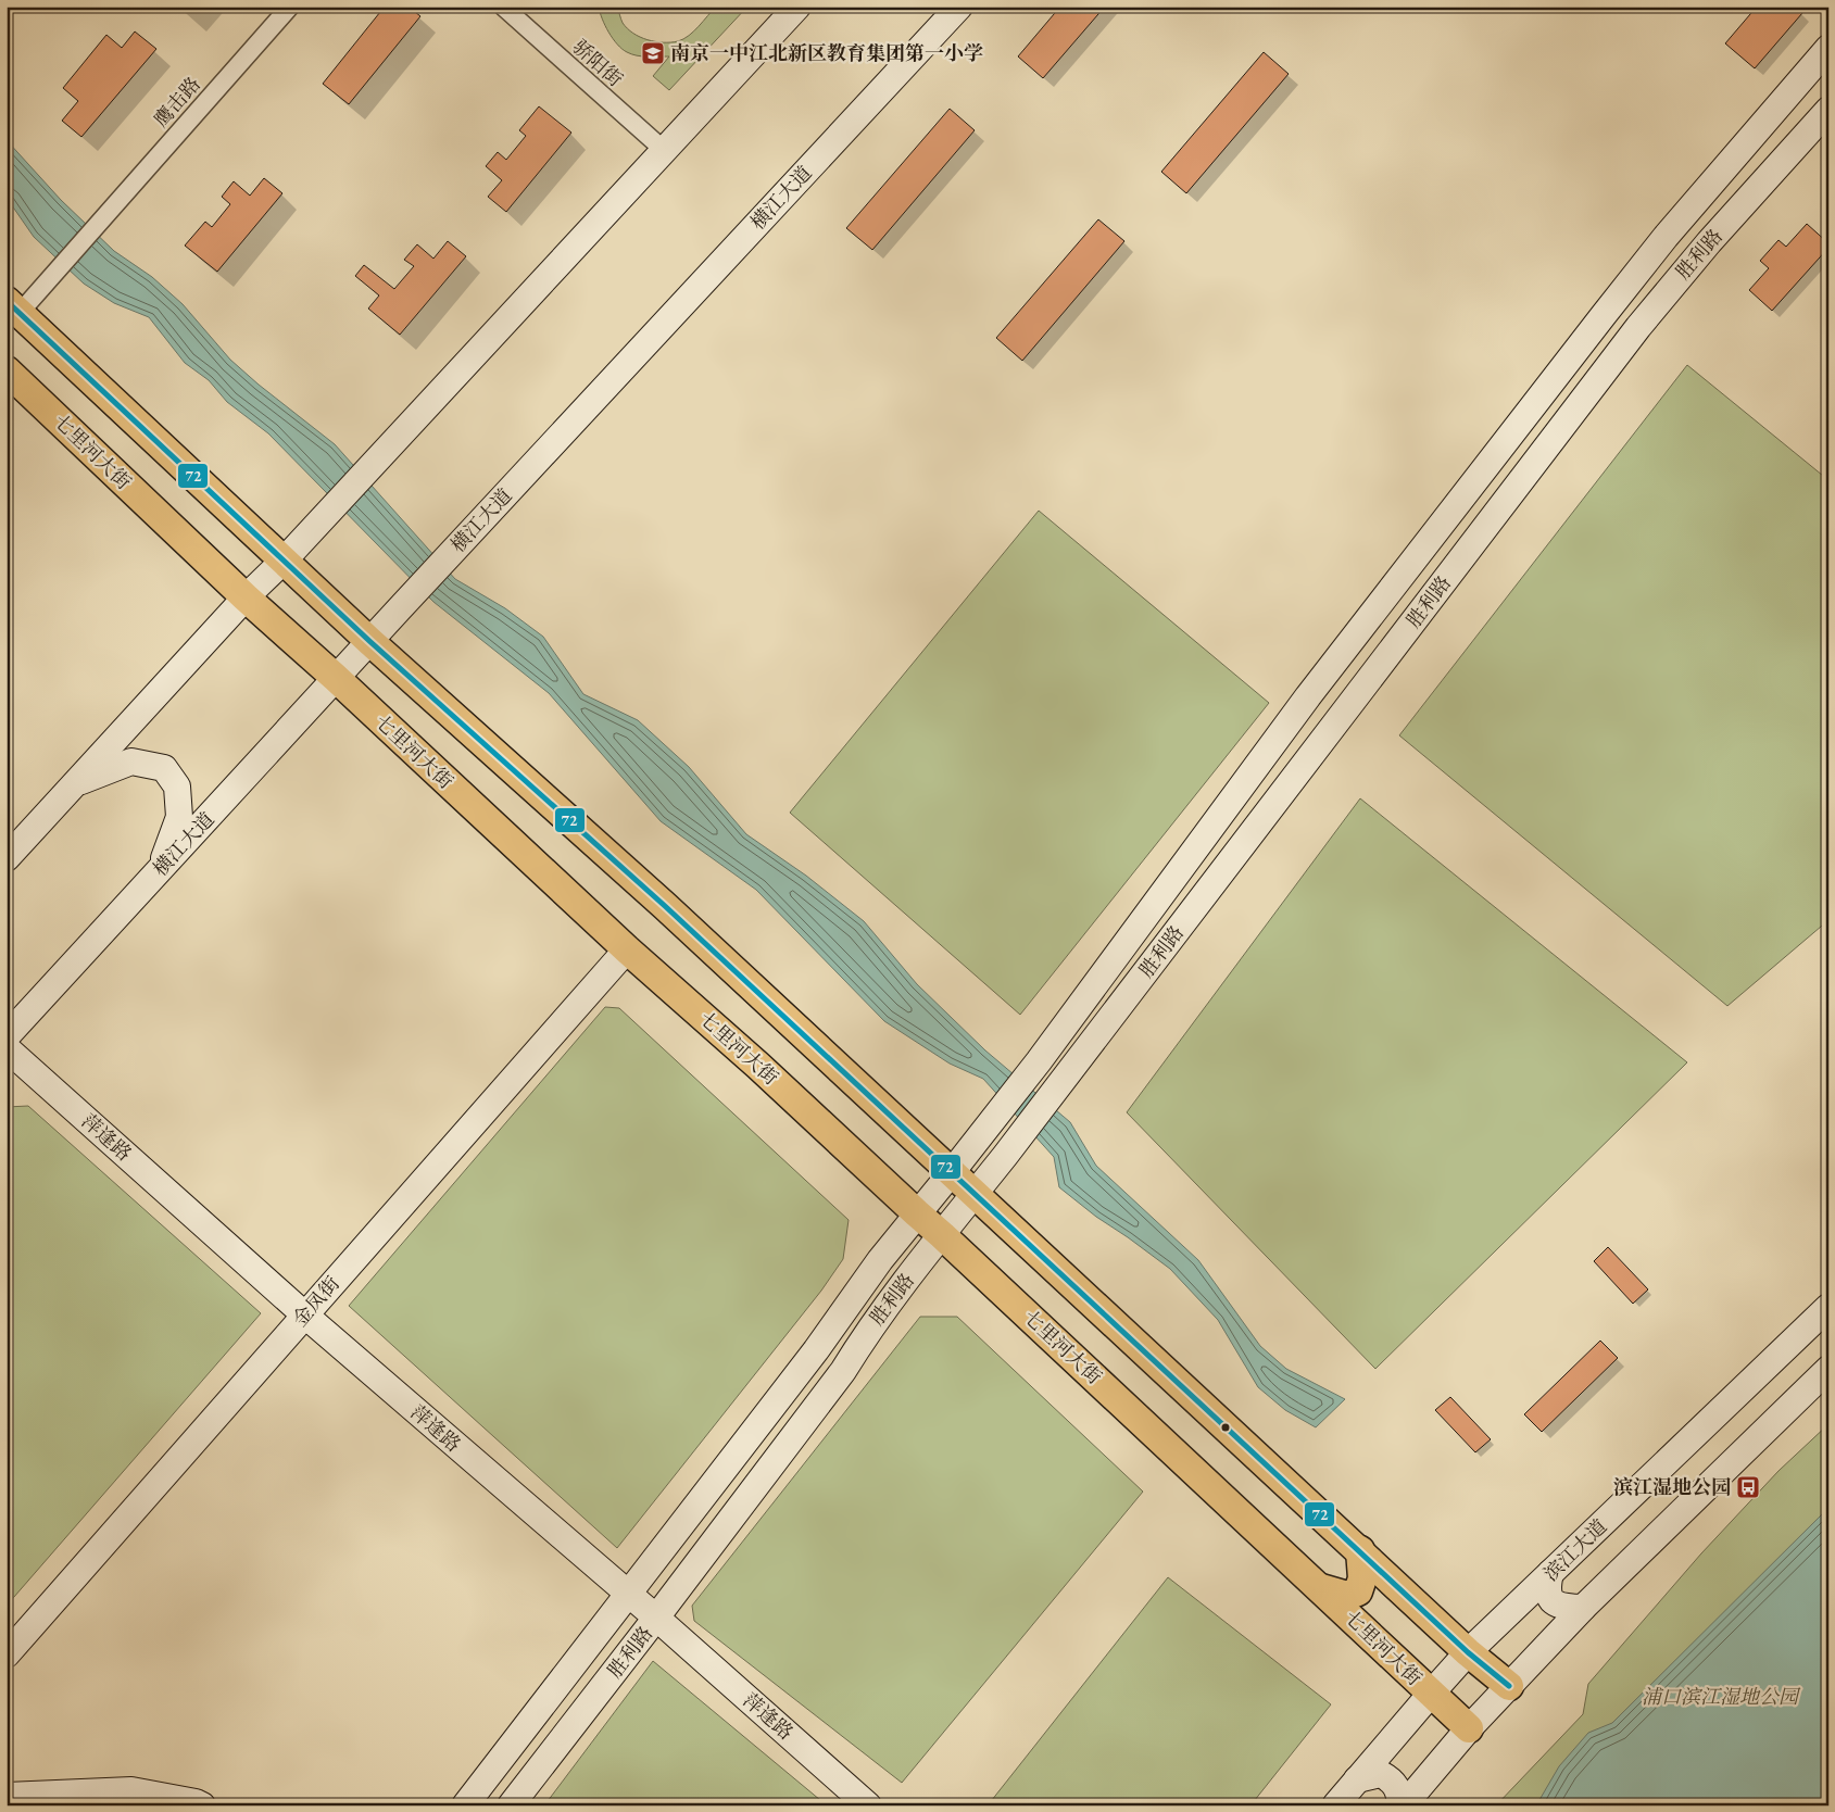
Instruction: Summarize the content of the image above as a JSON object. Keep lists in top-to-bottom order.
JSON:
{
  "streets": {
    "main road": ["七里河大街"],
    "street": [
      "骄阳街",
      "鹰击路",
      "横江大道",
      "胜利路",
      "萍逢路",
      "金凤街",
      "滨江大道"
    ]
  },
  "crossings": [
    ["横江大道", "七里河大街"],
    ["胜利路", "七里河大街"],
    ["胜利路", "萍逢路"],
    ["七里河大街", "金凤街"],
    ["七里河大街", "滨江大道"],
    ["萍逢路", "金凤街"]
  ],
  "parks": ["浦口滨江湿地公园"],
  "places": {
    "school or university": ["南京一中江北新区教育集团第一小学"],
    "bus stop": ["滨江湿地公园"]
  },
  "lines": ["transit line 72"]
}
